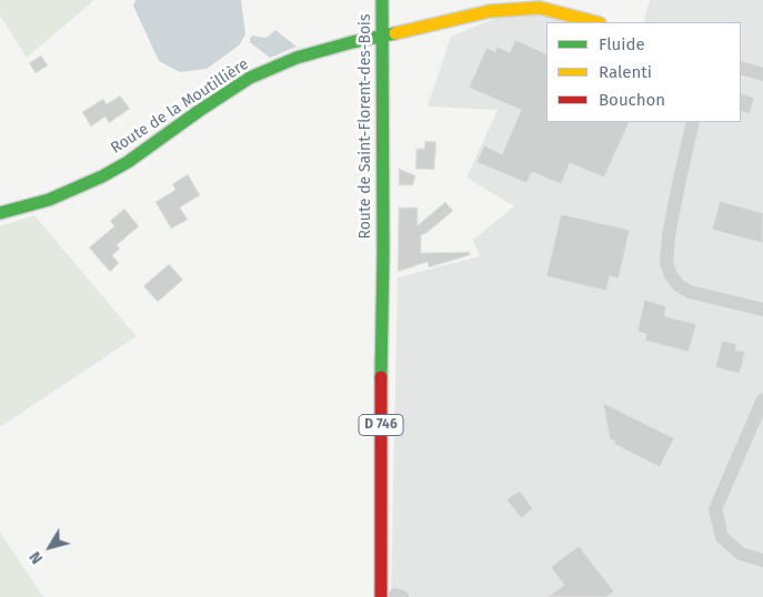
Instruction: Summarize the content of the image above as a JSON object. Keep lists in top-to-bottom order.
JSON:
{
  "streets": {
    "main road": ["Route de la Moutillière", "Route de Saint-Florent-des-Bois", "D 746"]
  },
  "crossings": [
    ["Route de la Moutillière", "Route de Saint-Florent-des-Bois"]
  ],
  "legend": ["Fluide", "Ralenti", "Bouchon"],
  "north": "bottom left"
}
